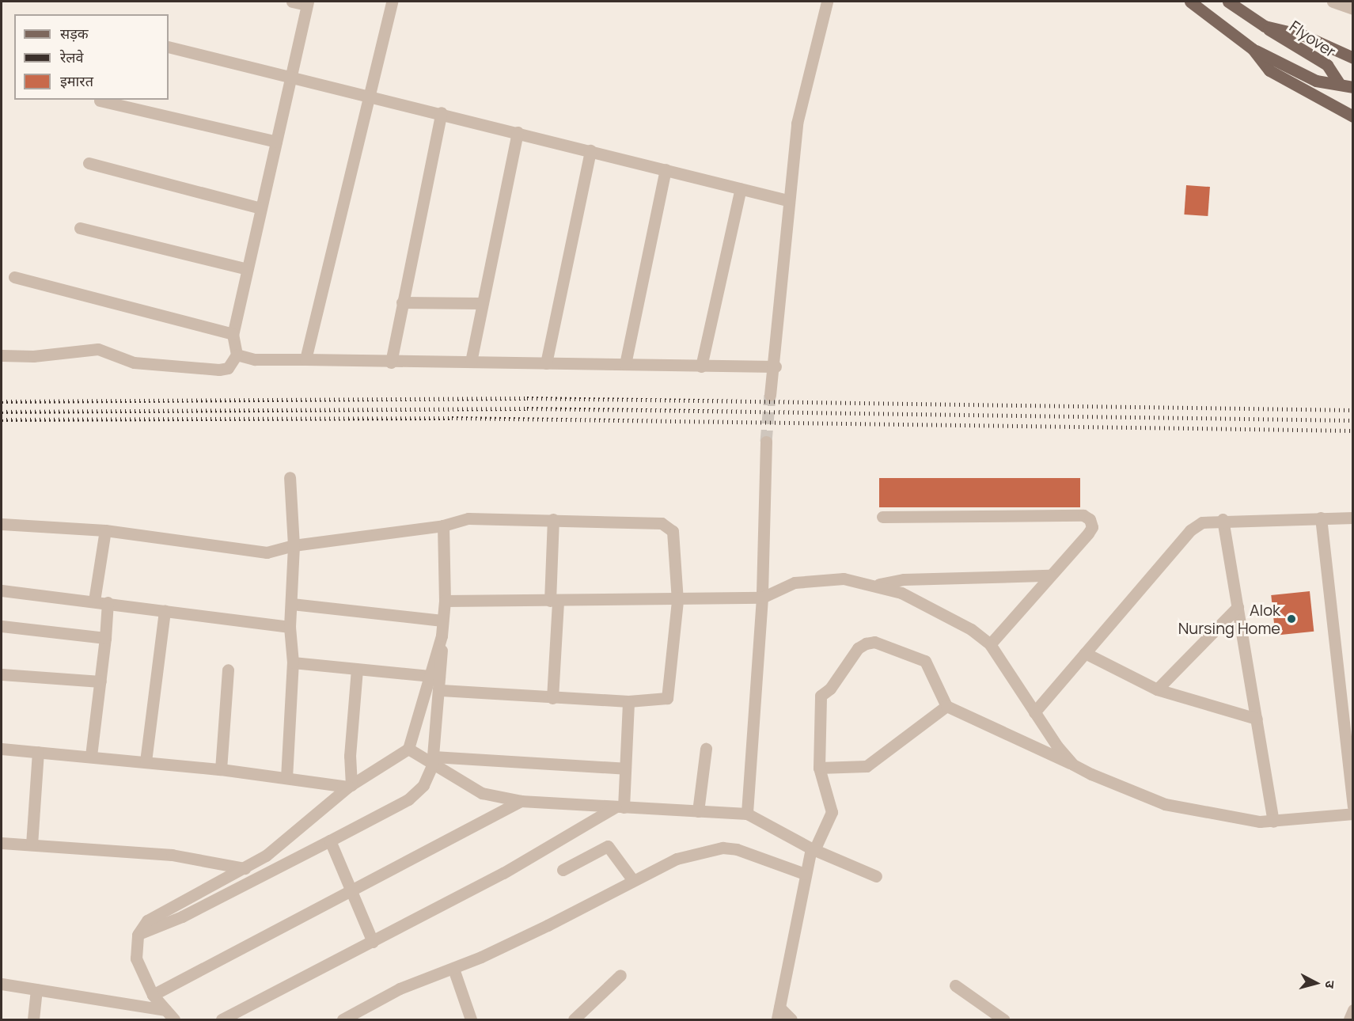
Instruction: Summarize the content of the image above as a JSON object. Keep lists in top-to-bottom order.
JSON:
{
  "streets": {
    "main road": ["Flyover"]
  },
  "places": ["Alok Nursing Home"],
  "legend": ["सड़क", "रेलवे", "इमारत"],
  "north": "right"
}
